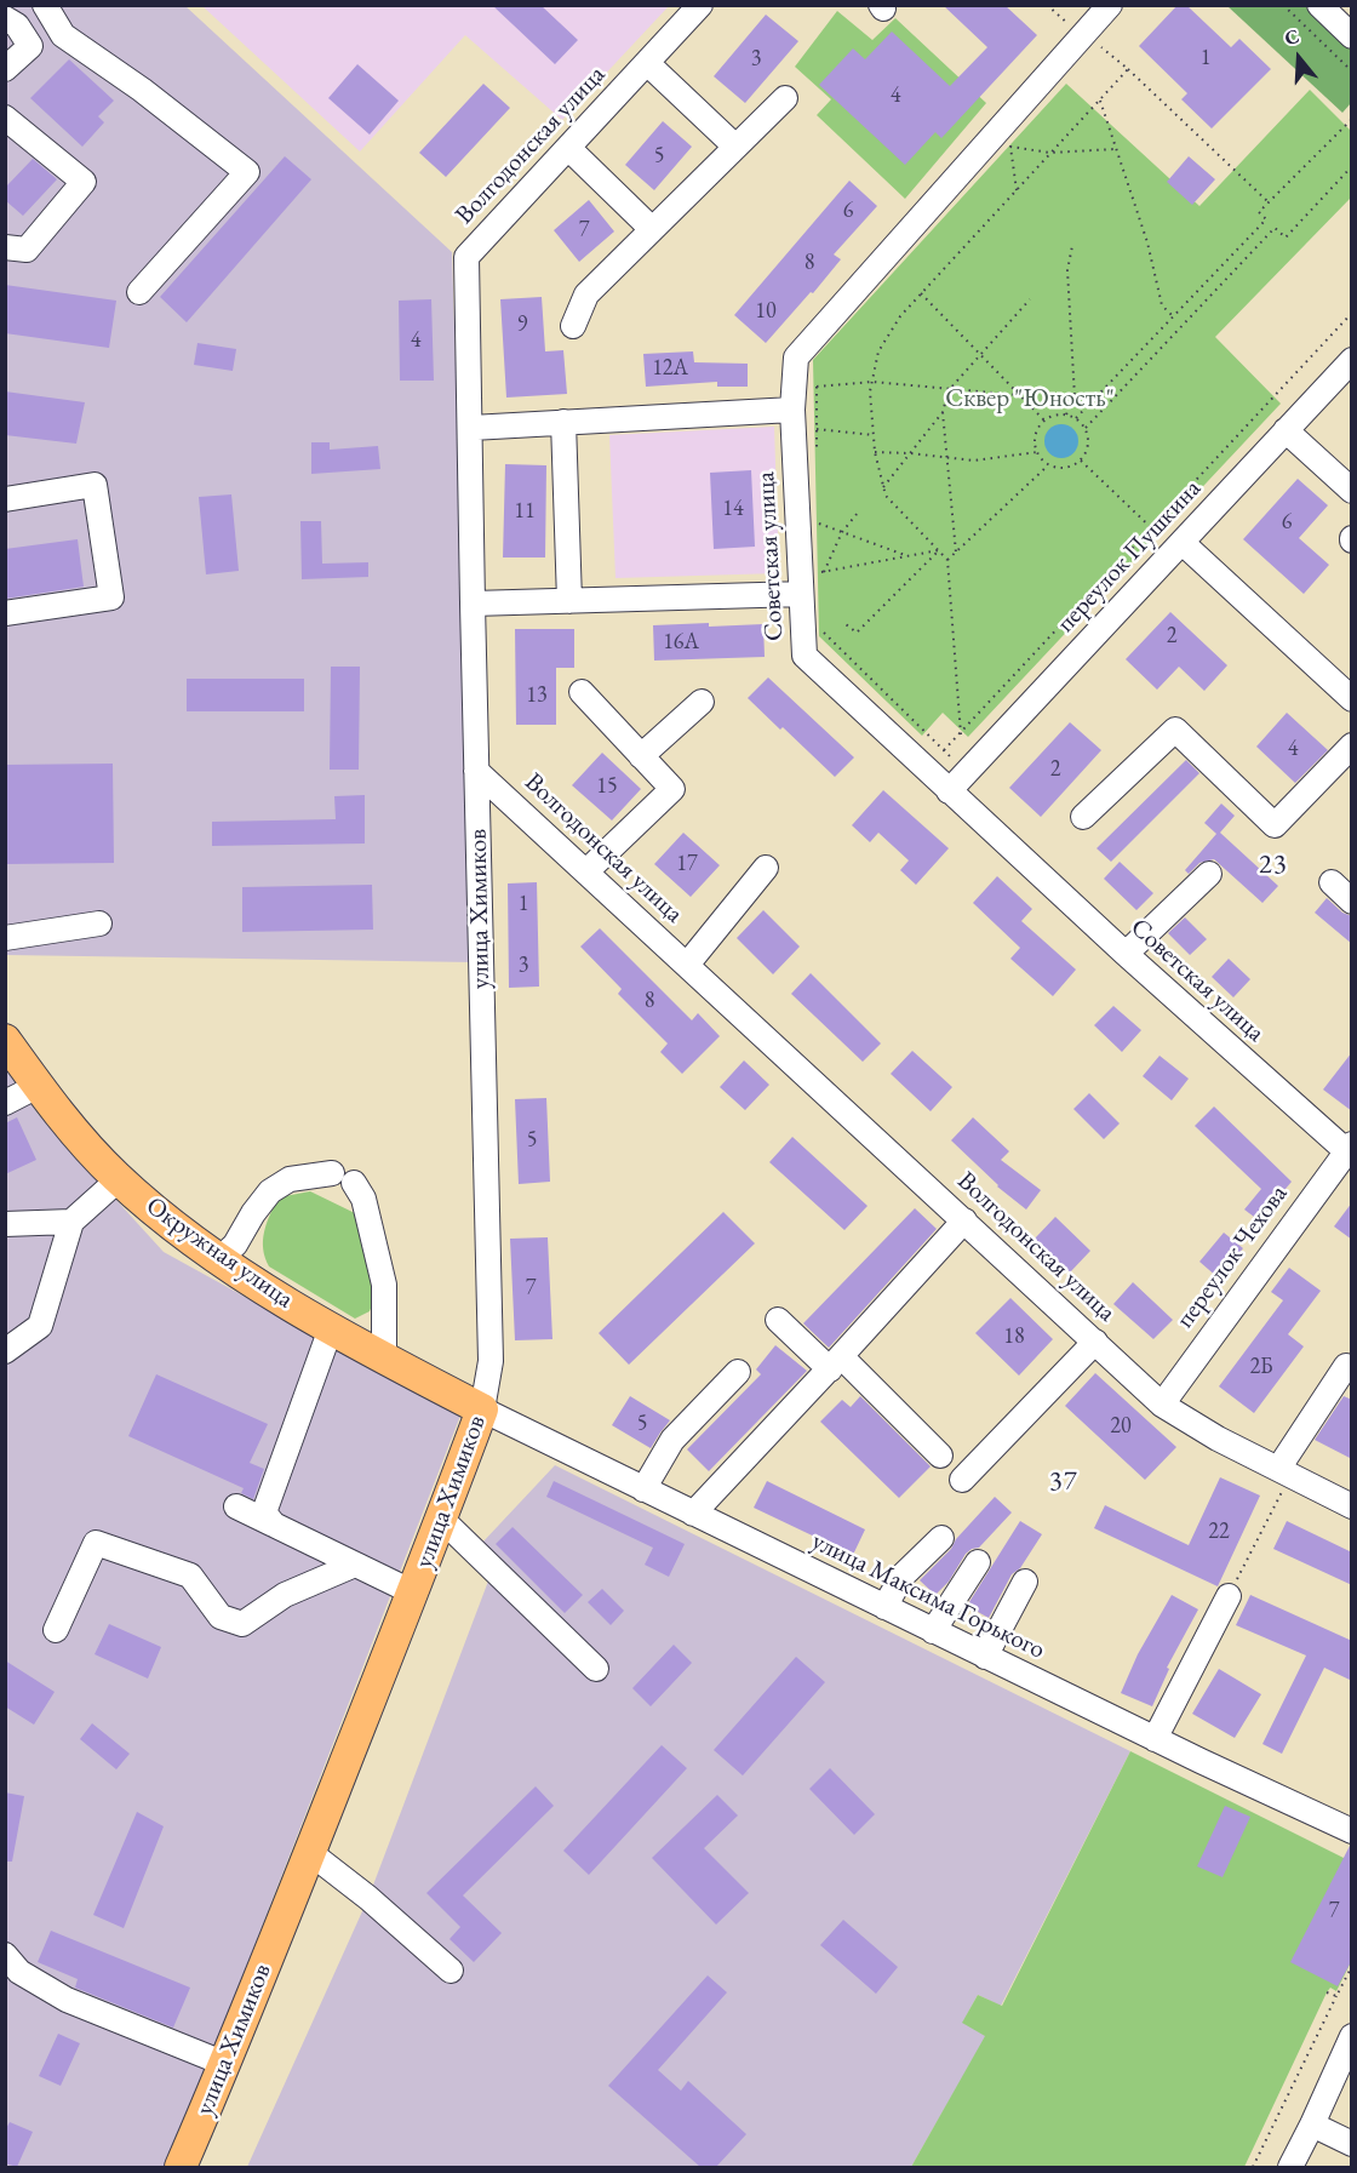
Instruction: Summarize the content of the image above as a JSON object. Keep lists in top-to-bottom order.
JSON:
{
  "streets": {
    "main road": ["улица Химиков", "Окружная улица"],
    "street": [
      "Волгодонская улица",
      "Советская улица",
      "переулок Пушкина",
      "переулок Чехова",
      "улица Максима Горького"
    ]
  },
  "crossings": [
    ["Волгодонская улица", "улица Химиков"],
    ["Волгодонская улица", "переулок Чехова"],
    ["Советская улица", "переулок Пушкина"],
    ["Советская улица", "переулок Чехова"],
    ["улица Химиков", "Окружная улица"],
    ["улица Химиков", "улица Максима Горького"],
    ["Окружная улица", "улица Максима Горького"]
  ],
  "districts": ["23", "37"],
  "parks": ["Сквер \"Юность\""],
  "house_numbers": [
    "1",
    "3",
    "4",
    "5",
    "6",
    "7",
    "8",
    "10",
    "9",
    "4",
    "12А",
    "14",
    "11",
    "6",
    "2",
    "16А",
    "13",
    "4",
    "2",
    "15",
    "17",
    "1",
    "3",
    "8",
    "5",
    "7",
    "18",
    "2Б",
    "5",
    "20",
    "22",
    "7"
  ],
  "north": "top"
}
